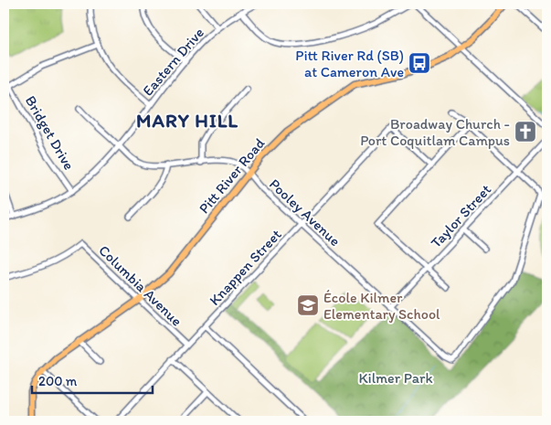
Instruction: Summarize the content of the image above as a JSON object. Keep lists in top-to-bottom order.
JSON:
{
  "streets": {
    "main road": ["Pitt River Road"],
    "street": [
      "Eastern Drive",
      "Bridget Drive",
      "Pooley Avenue",
      "Taylor Street",
      "Knappen Street",
      "Columbia Avenue"
    ]
  },
  "crossings": [
    ["Eastern Drive", "Bridget Drive"],
    ["Eastern Drive", "Pooley Avenue"],
    ["Pitt River Road", "Pooley Avenue"],
    ["Pitt River Road", "Columbia Avenue"],
    ["Pooley Avenue", "Taylor Street"],
    ["Pooley Avenue", "Knappen Street"],
    ["Knappen Street", "Columbia Avenue"]
  ],
  "districts": ["MARY HILL"],
  "parks": ["Kilmer Park"],
  "places": {
    "bus stop": ["Pitt River Rd (SB) at Cameron Ave"],
    "church": ["Broadway Church - Port Coquitlam Campus"],
    "school or university": ["École Kilmer Elementary School"]
  },
  "scale_bar": "200 m"
}
